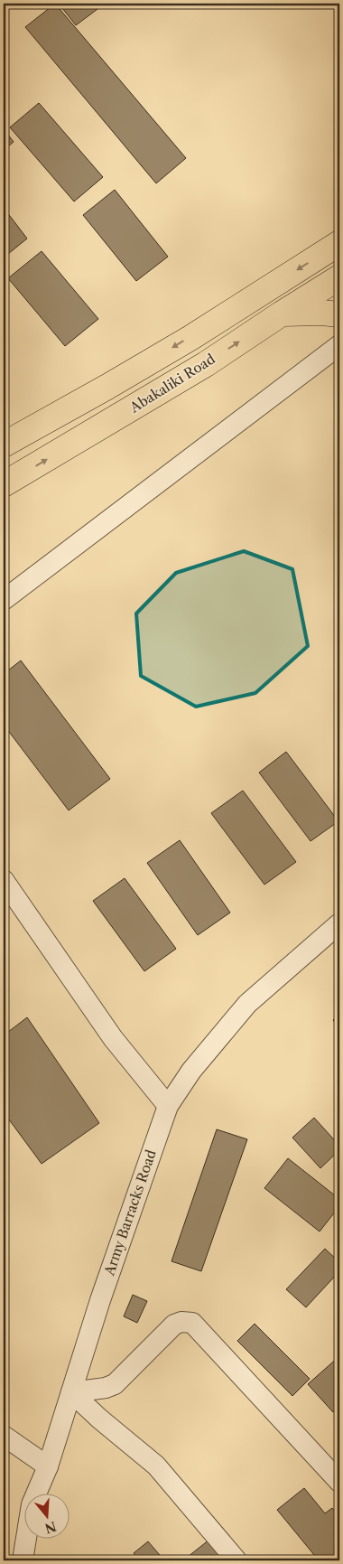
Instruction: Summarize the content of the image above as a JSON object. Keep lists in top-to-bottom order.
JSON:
{
  "streets": {
    "main road": ["Abakaliki Road"],
    "street": ["Army Barracks Road"]
  },
  "north": "bottom"
}
